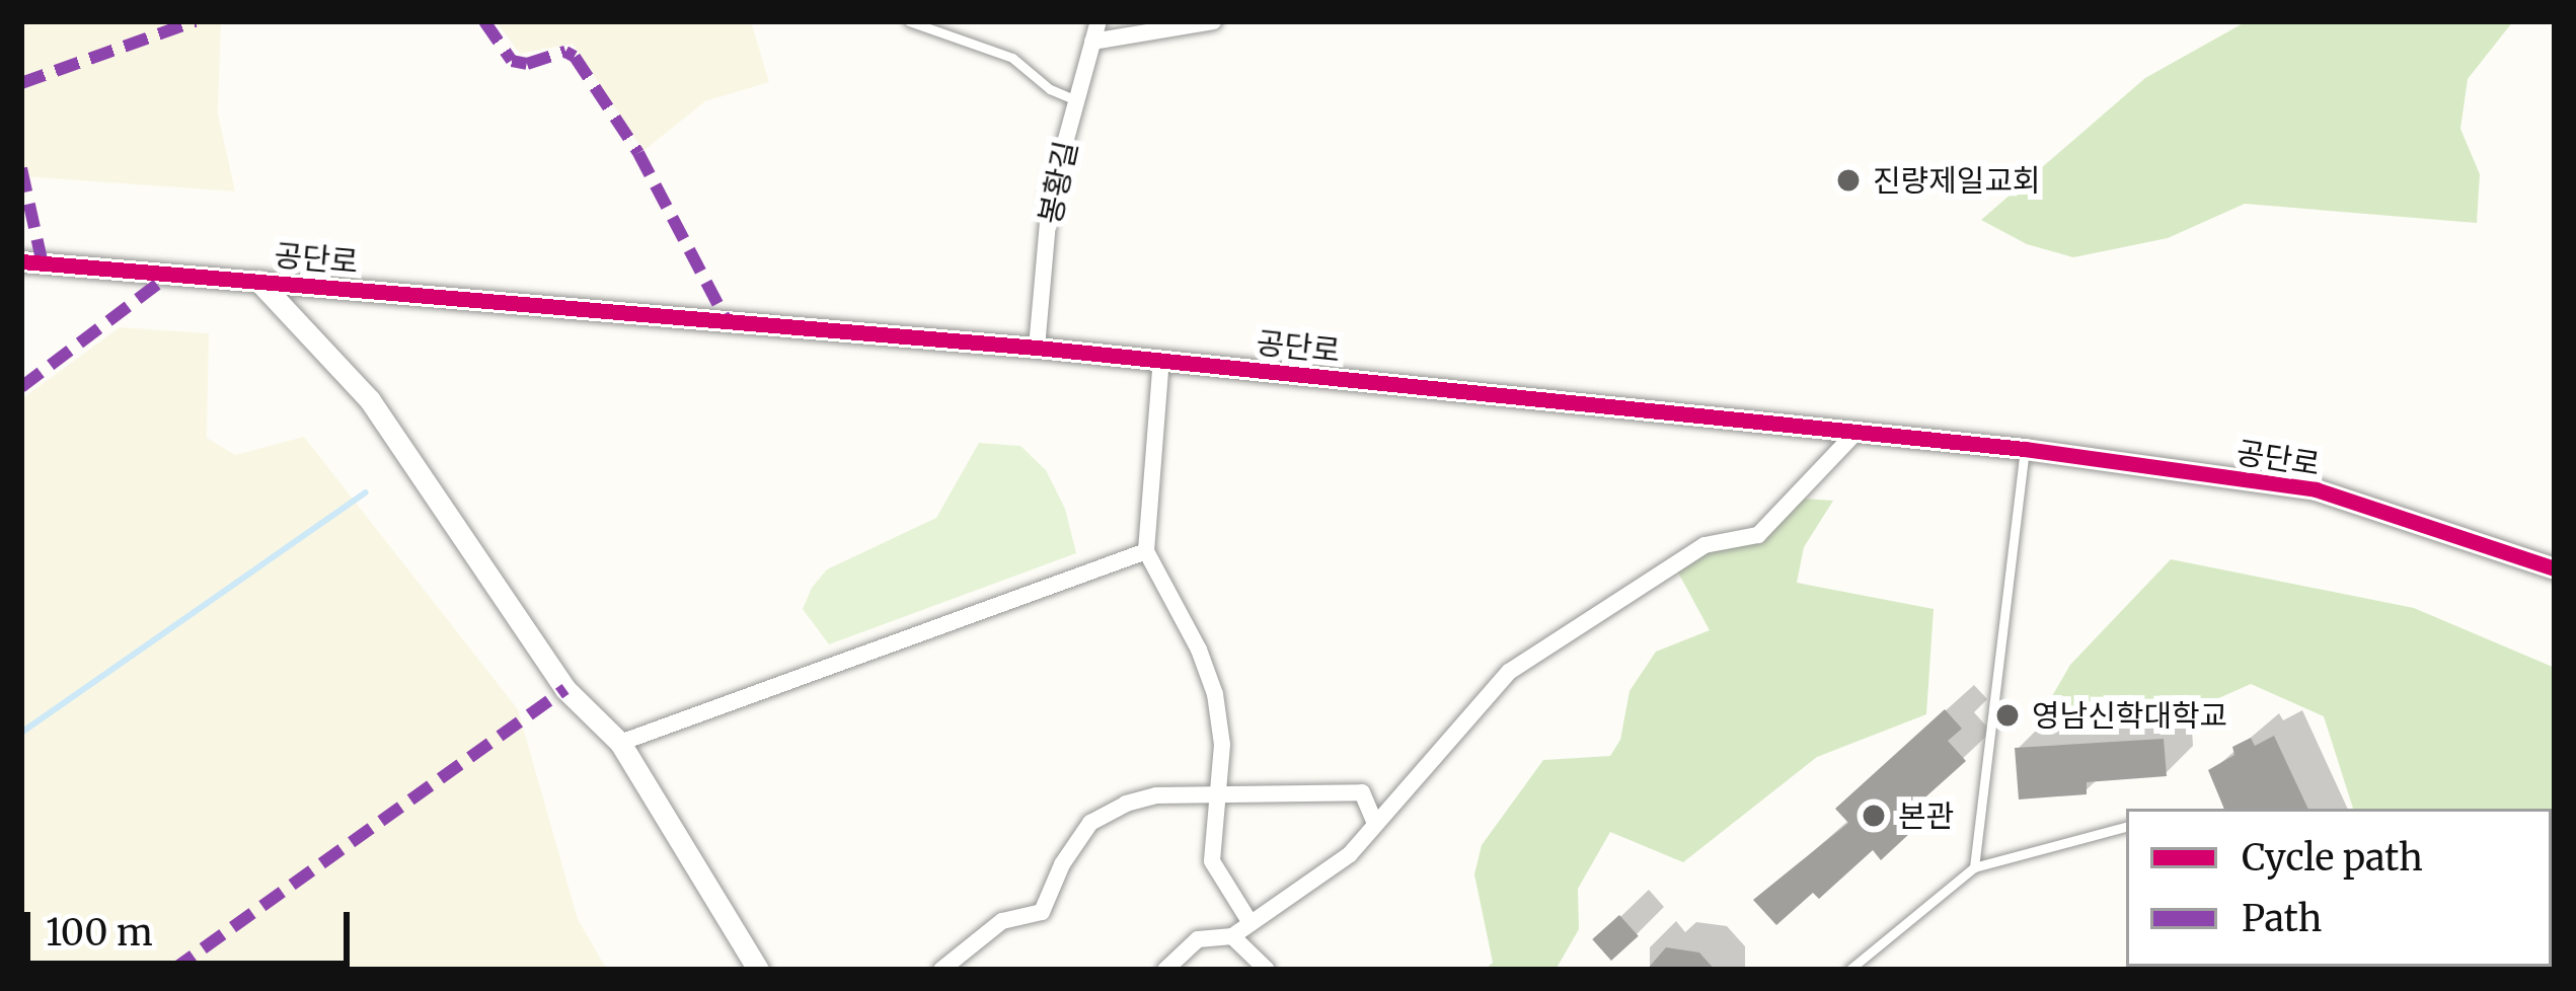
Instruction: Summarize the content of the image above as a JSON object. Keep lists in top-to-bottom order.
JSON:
{
  "streets": {
    "street": ["봉황길", "공단로"]
  },
  "crossings": [
    ["봉황길", "공단로"]
  ],
  "places": ["진량제일교회", "영남신학대학교", "본관"],
  "legend": ["Cycle path", "Path"],
  "scale_bar": "100 m"
}
